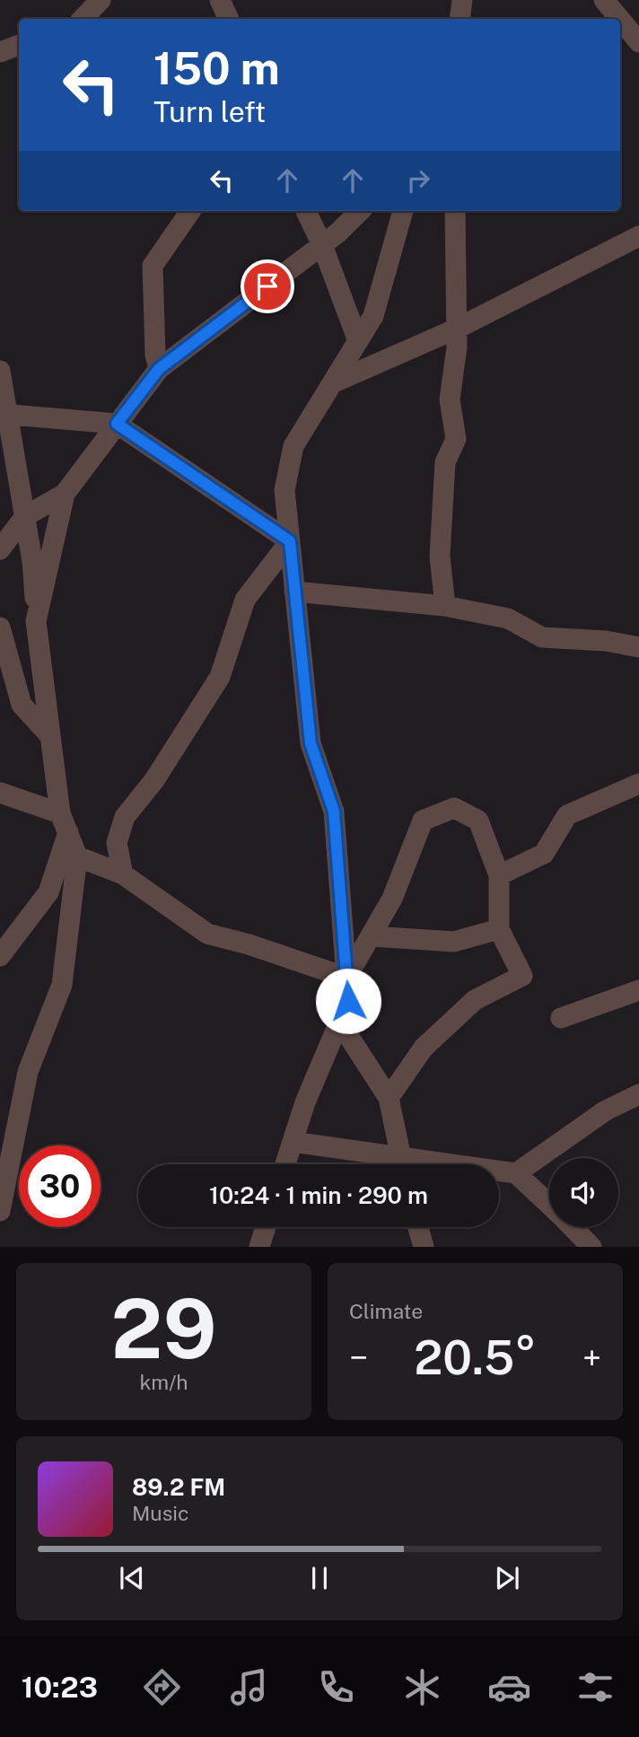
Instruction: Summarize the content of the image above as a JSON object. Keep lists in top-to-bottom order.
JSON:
{
  "page": {
    "turn": ["150 m", "Turn left"],
    "limit": "30",
    "trip": "10:24 · 1 min · 290 m",
    "tile": [
      ["29", "km/h"],
      "Climate"
    ],
    "heat": ["−", "20.5°", "+"],
    "song": ["89.2 FM", "Music"],
    "tabs": "10:23"
  }
}
